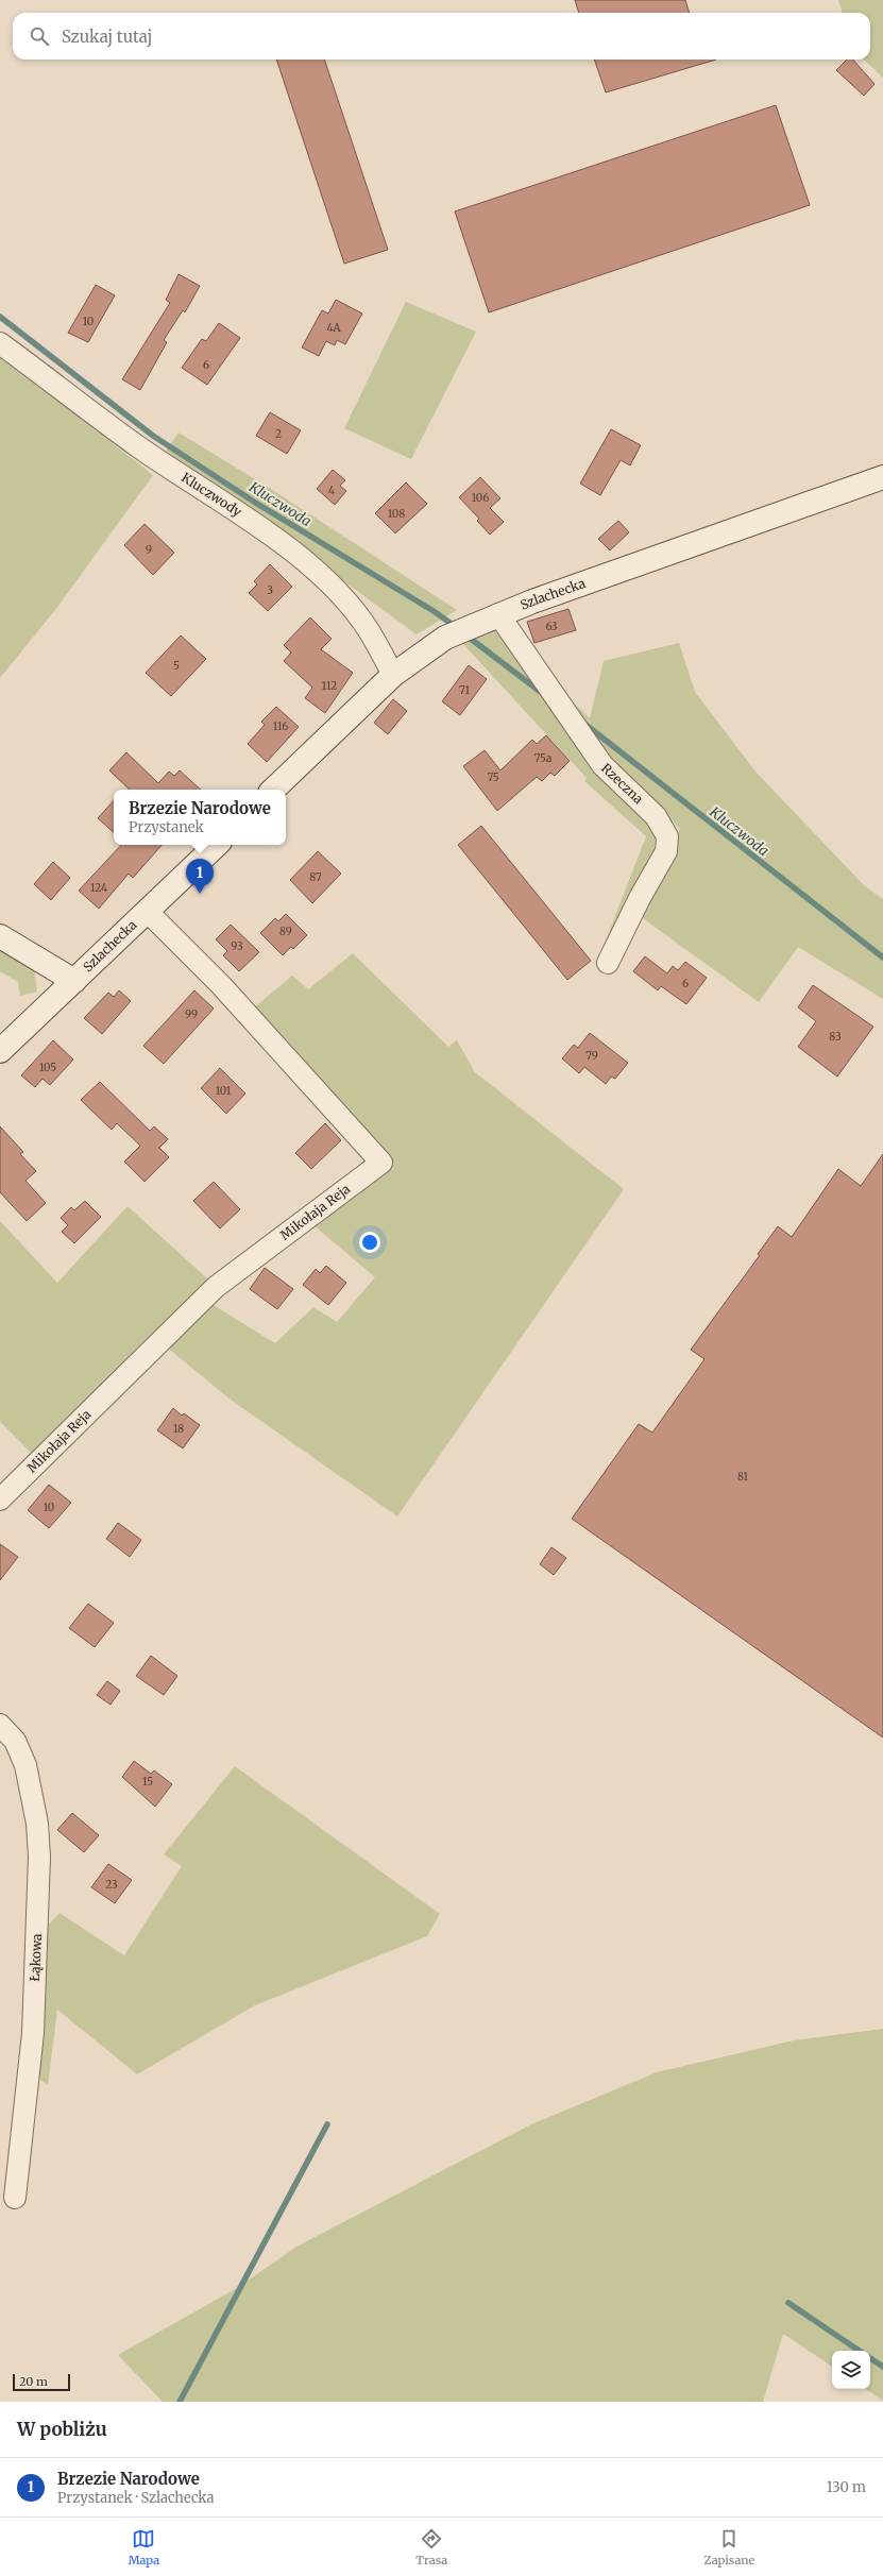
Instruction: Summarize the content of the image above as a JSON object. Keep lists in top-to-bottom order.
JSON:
{
  "streets": {
    "street": [
      "Kluczwody",
      "Szlachecka",
      "Rzeczna",
      "Mikołaja Reja",
      "Łąkowa"
    ]
  },
  "crossings": [
    ["Kluczwody", "Szlachecka"],
    ["Szlachecka", "Rzeczna"],
    ["Szlachecka", "Mikołaja Reja"]
  ],
  "water": ["Kluczwoda"],
  "house_numbers": [
    "10",
    "4A",
    "6",
    "2",
    "4",
    "106",
    "108",
    "9",
    "3",
    "63",
    "5",
    "112",
    "71",
    "116",
    "75a",
    "75",
    "87",
    "124",
    "89",
    "93",
    "6",
    "99",
    "83",
    "79",
    "105",
    "101",
    "18",
    "81",
    "10",
    "15",
    "23"
  ],
  "scale_bar": "20 m",
  "page": {
    "search": "Szukaj tutaj",
    "popup": ["Brzezie Narodowe", "Przystanek"],
    "pins": "1",
    "scale": "20 m",
    "heading": "W pobliżu",
    "list": [
      {
        "mark": "1",
        "name": "Brzezie Narodowe",
        "note": "Przystanek · Szlachecka",
        "value": "130 m"
      }
    ],
    "nav": ["Mapa", "Trasa", "Zapisane"]
  }
}
